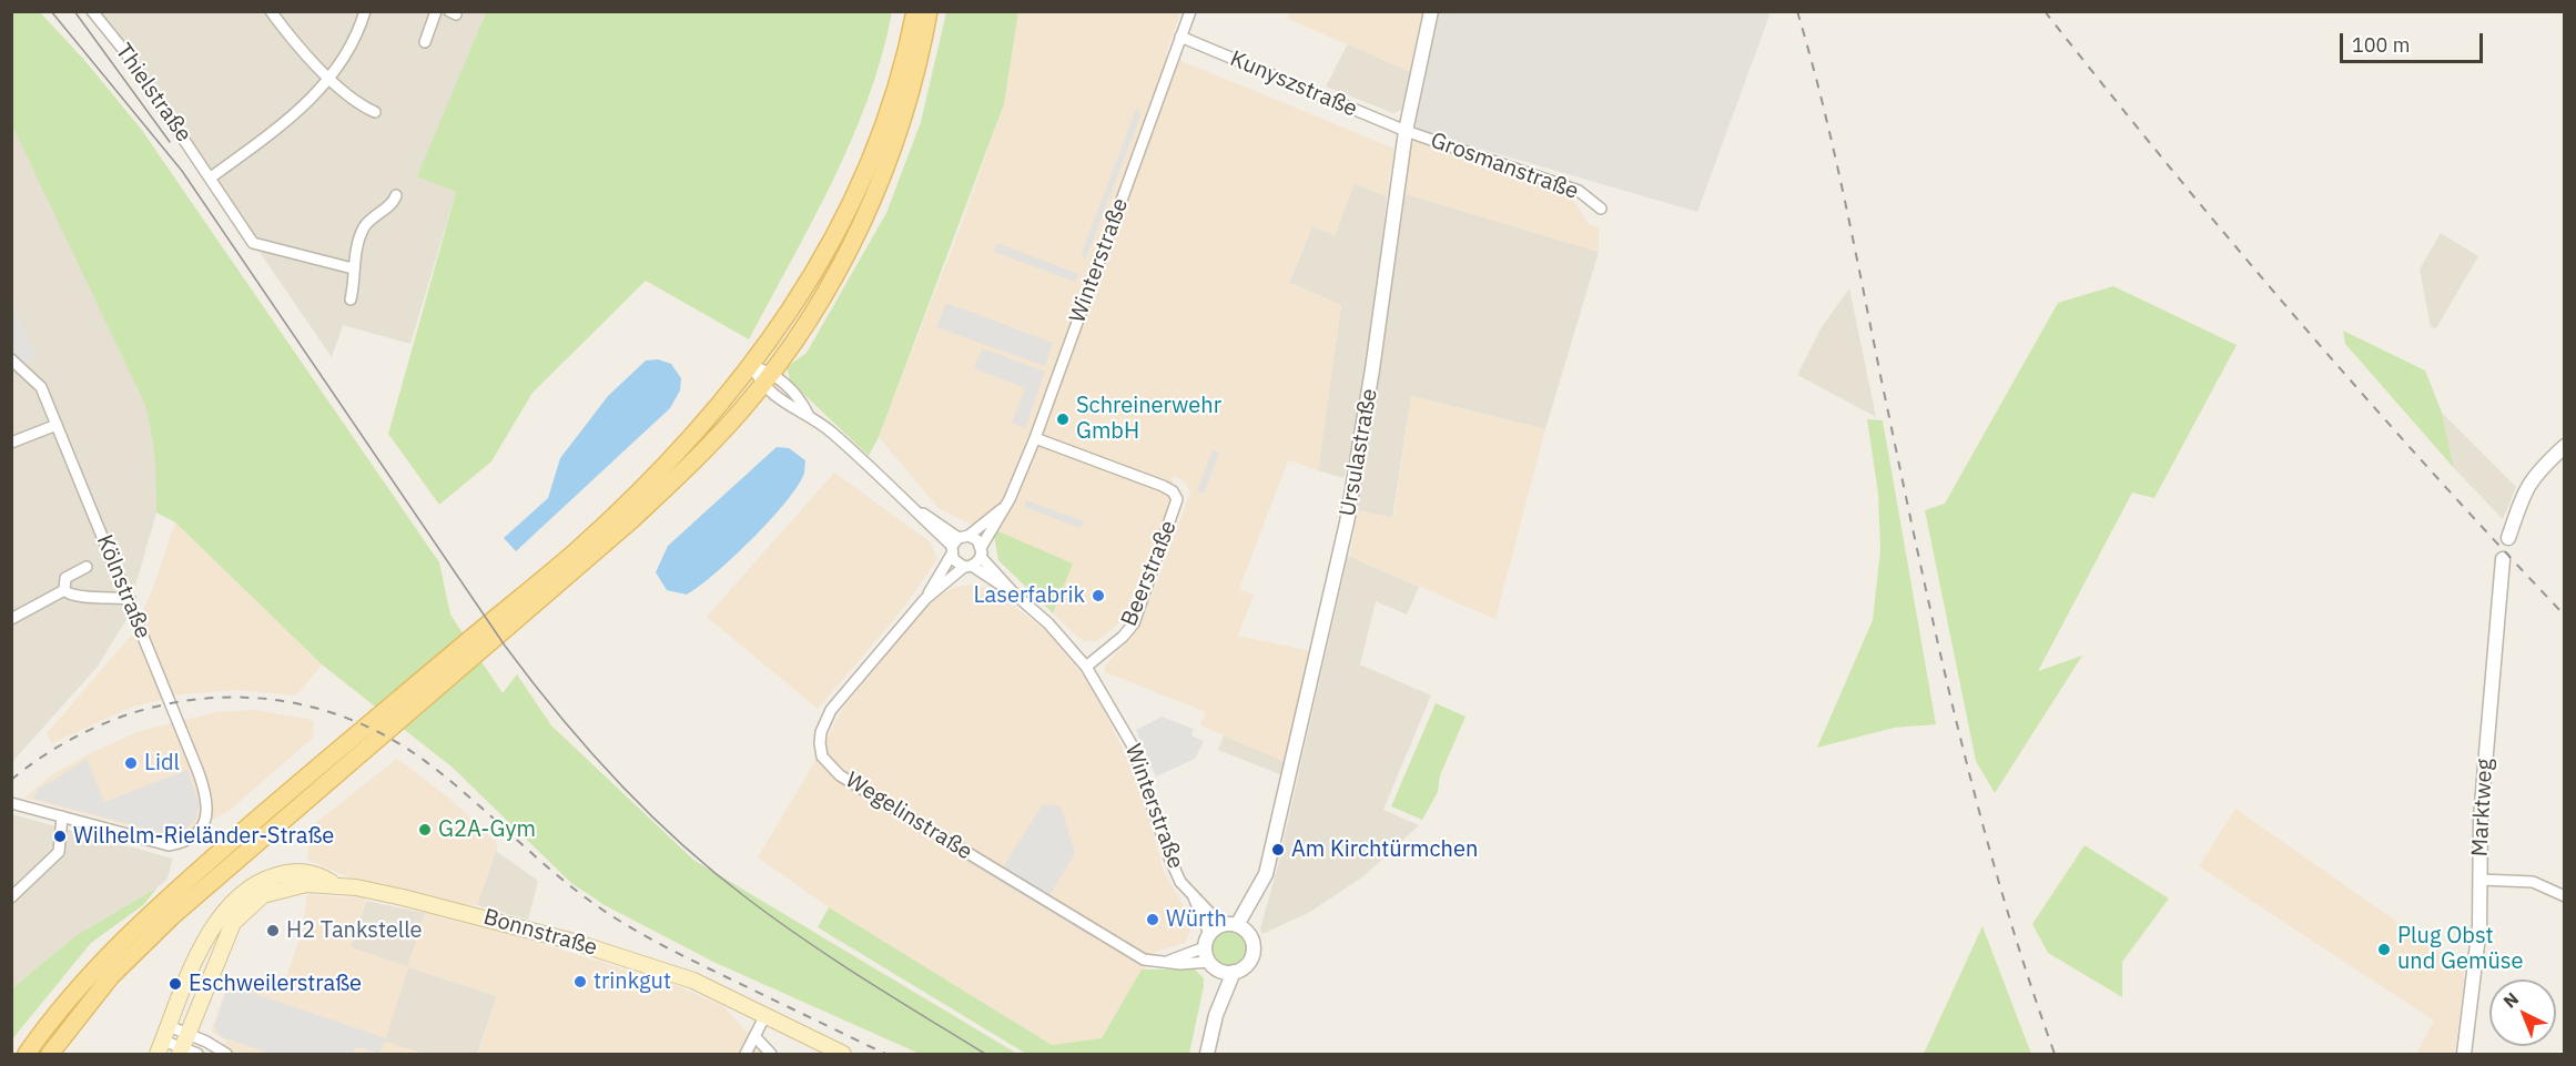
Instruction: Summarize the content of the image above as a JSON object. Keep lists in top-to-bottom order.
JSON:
{
  "streets": {
    "main road": ["Bonnstraße"],
    "street": [
      "Kunyszstraße",
      "Thielstraße",
      "Grosmanstraße",
      "Winterstraße",
      "Ursulastraße",
      "Beerstraße",
      "Kölnstraße",
      "Marktweg",
      "Wegelinstraße"
    ]
  },
  "crossings": [
    ["Kunyszstraße", "Grosmanstraße"],
    ["Kunyszstraße", "Winterstraße"],
    ["Kunyszstraße", "Ursulastraße"],
    ["Grosmanstraße", "Ursulastraße"],
    ["Winterstraße", "Ursulastraße"],
    ["Winterstraße", "Beerstraße"],
    ["Winterstraße", "Wegelinstraße"],
    ["Ursulastraße", "Wegelinstraße"]
  ],
  "places": [
    "Schreinerwehr GmbH",
    "Laserfabrik",
    "Lidl",
    "G2A-Gym",
    "Wilhelm-Rieländer-Straße",
    "Am Kirchtürmchen",
    "Würth",
    "H2 Tankstelle",
    "Plug Obst und Gemüse",
    "trinkgut",
    "Eschweilerstraße"
  ],
  "scale_bar": "100 m",
  "north": "top left"
}
